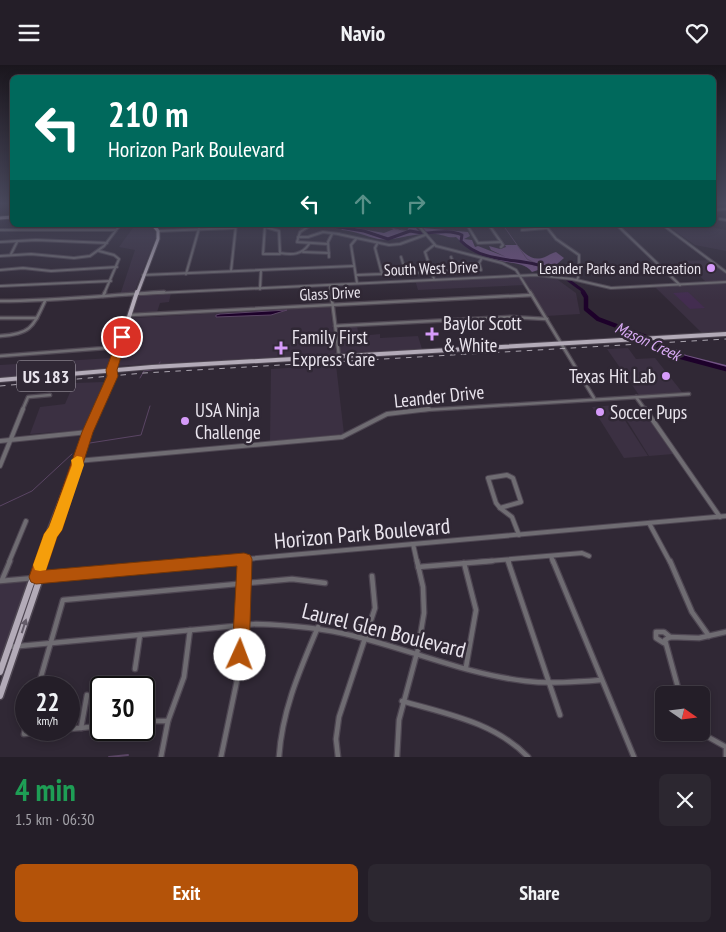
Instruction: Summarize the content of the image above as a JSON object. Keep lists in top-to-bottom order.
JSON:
{
  "streets": {
    "main road": ["US 183"],
    "street": [
      "South West Drive",
      "Glass Drive",
      "Leander Drive",
      "Horizon Park Boulevard",
      "Laurel Glen Boulevard"
    ]
  },
  "water": ["Mason Creek"],
  "places": {
    "other": [
      "Leander Parks and Recreation",
      "Texas Hit Lab",
      "Soccer Pups",
      "USA Ninja Challenge"
    ],
    "health": ["Baylor Scott & White", "Family First Express Care"]
  },
  "north": "right",
  "page": {
    "header": "Navio",
    "turn": ["210 m", "Horizon Park Boulevard"],
    "speed": "22 km/h",
    "limit": "30",
    "heading": ["4 min", "1.5 km · 06:30"],
    "buttons": ["Exit", "Share"]
  }
}
